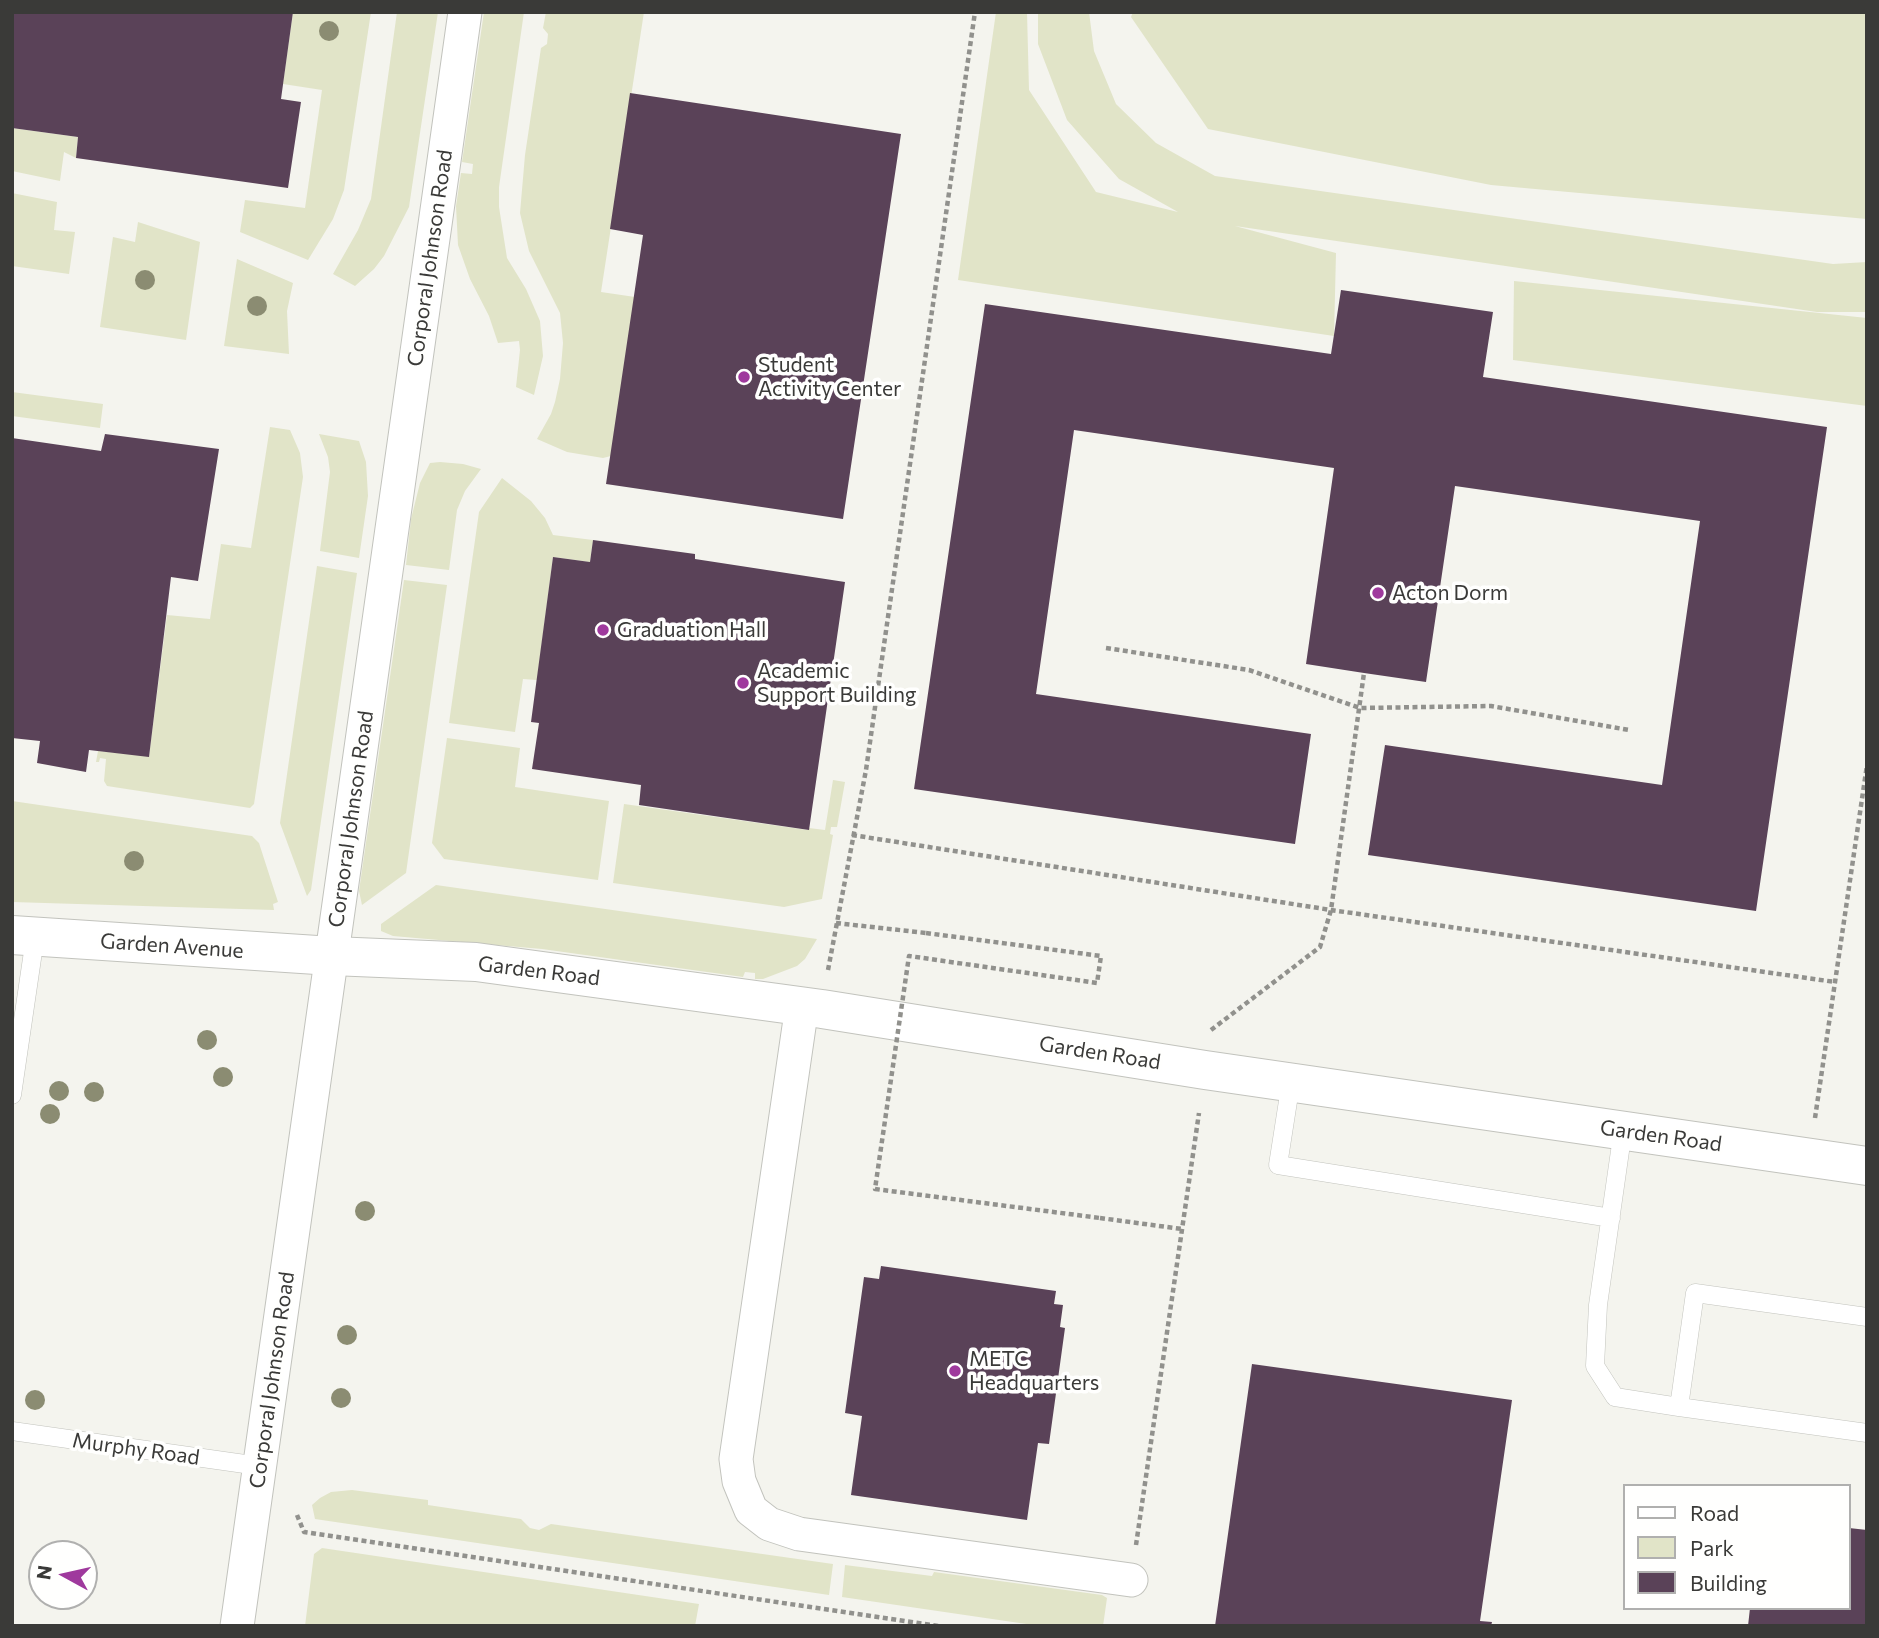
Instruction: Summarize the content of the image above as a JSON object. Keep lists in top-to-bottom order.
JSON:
{
  "streets": {
    "street": ["Corporal Johnson Road", "Garden Avenue", "Garden Road"],
    "lane": ["Murphy Road"]
  },
  "crossings": [
    ["Corporal Johnson Road", "Garden Avenue"],
    ["Corporal Johnson Road", "Garden Road"],
    ["Corporal Johnson Road", "Murphy Road"],
    ["Garden Avenue", "Garden Road"]
  ],
  "places": [
    "Student Activity Center",
    "Acton Dorm",
    "Graduation Hall",
    "Academic Support Building",
    "METC Headquarters"
  ],
  "legend": ["Road", "Park", "Building"],
  "north": "left"
}
